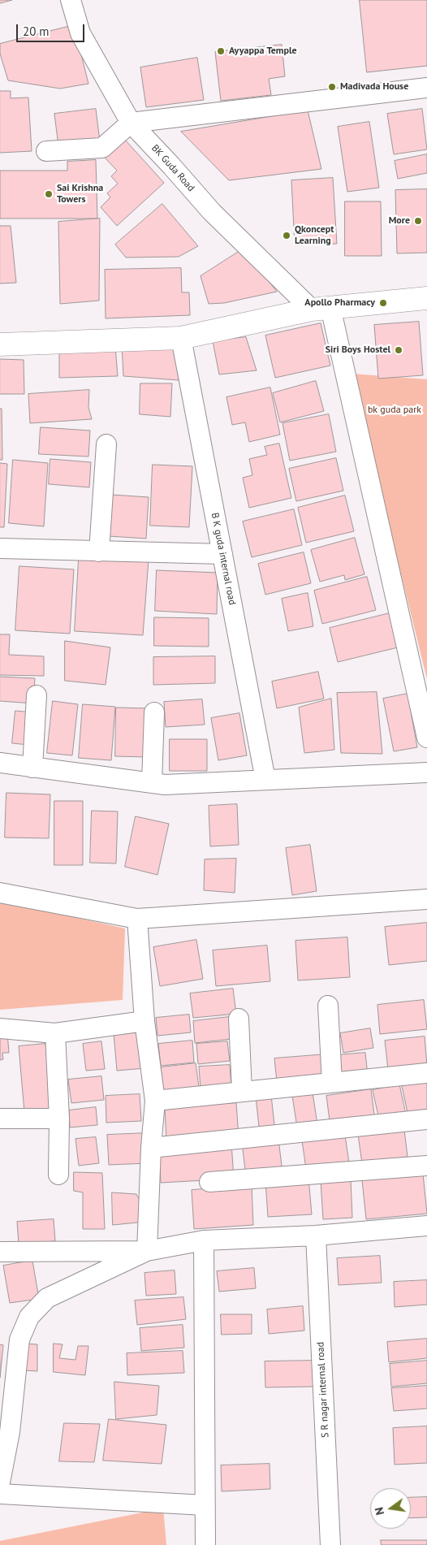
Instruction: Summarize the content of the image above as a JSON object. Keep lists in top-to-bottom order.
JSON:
{
  "streets": {
    "street": ["BK Guda Road", "B K guda internal road", "S R nagar internal road"]
  },
  "parks": ["bk guda park"],
  "places": [
    "Ayyappa Temple",
    "Madivada House",
    "Sai Krishna Towers",
    "More",
    "Qkoncept Learning",
    "Apollo Pharmacy",
    "Siri Boys Hostel"
  ],
  "scale_bar": "20 m",
  "north": "left"
}
